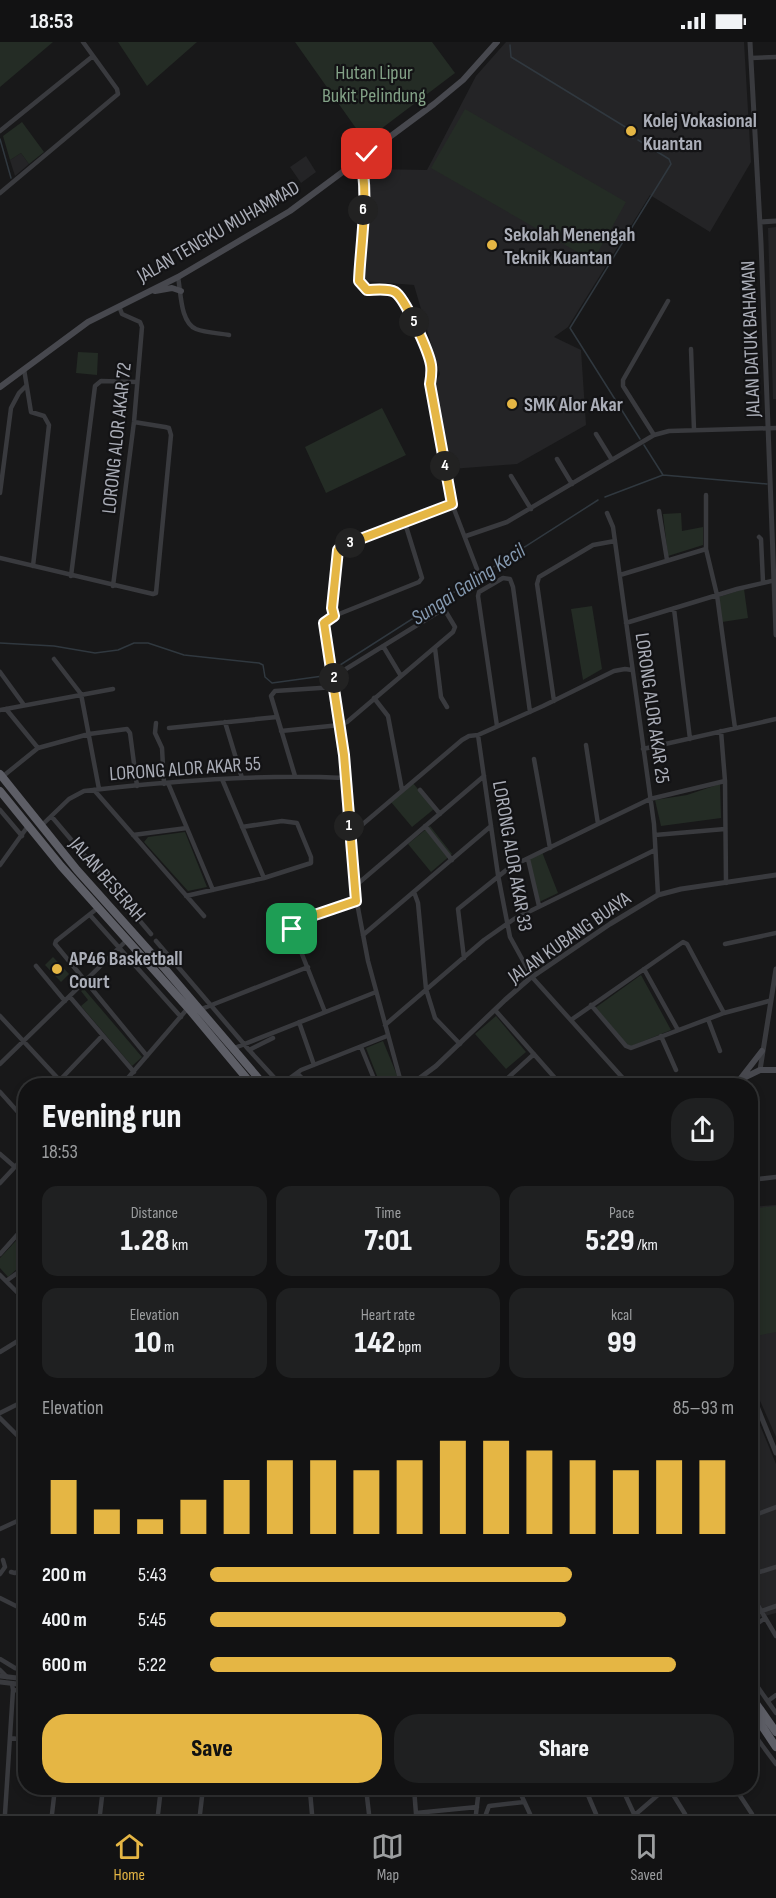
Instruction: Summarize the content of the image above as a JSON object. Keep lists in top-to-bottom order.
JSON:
{
  "streets": {
    "highway": ["JALAN BESERAH"],
    "main road": ["JALAN TENGKU MUHAMMAD"],
    "street": [
      "JALAN DATUK BAHAMAN",
      "LORONG ALOR AKAR 72",
      "LORONG ALOR AKAR 25",
      "LORONG ALOR AKAR 55",
      "LORONG ALOR AKAR 33",
      "JALAN KUBANG BUAYA"
    ]
  },
  "crossings": [
    ["JALAN TENGKU MUHAMMAD", "LORONG ALOR AKAR 72"],
    ["LORONG ALOR AKAR 25", "JALAN KUBANG BUAYA"],
    ["LORONG ALOR AKAR 55", "JALAN BESERAH"],
    ["LORONG ALOR AKAR 33", "JALAN KUBANG BUAYA"]
  ],
  "water": ["Sungai Galing Kecil"],
  "parks": ["Hutan Lipur Bukit Pelindung"],
  "places": [
    "Kolej Vokasional Kuantan",
    "Sekolah Menengah Teknik Kuantan",
    "SMK Alor Akar",
    "AP46 Basketball Court"
  ],
  "page": {
    "status": "18:53",
    "pins": [
      "6",
      "5",
      "4",
      "3",
      "2",
      "1"
    ],
    "heading": ["Evening run", "18:53"],
    "stats": [
      ["Distance", "1.28 km"],
      ["Time", "7:01"],
      ["Pace", "5:29 /km"],
      ["Elevation", "10 m"],
      ["Heart rate", "142 bpm"],
      ["kcal", "99"]
    ],
    "chart": ["Elevation", "85–93 m"],
    "list": [
      {
        "name": "200 m",
        "note": "5:43"
      },
      {
        "name": "400 m",
        "note": "5:45"
      },
      {
        "name": "600 m",
        "note": "5:22"
      }
    ],
    "buttons": ["Save", "Share"],
    "tabs": ["Home", "Map", "Saved"]
  }
}
